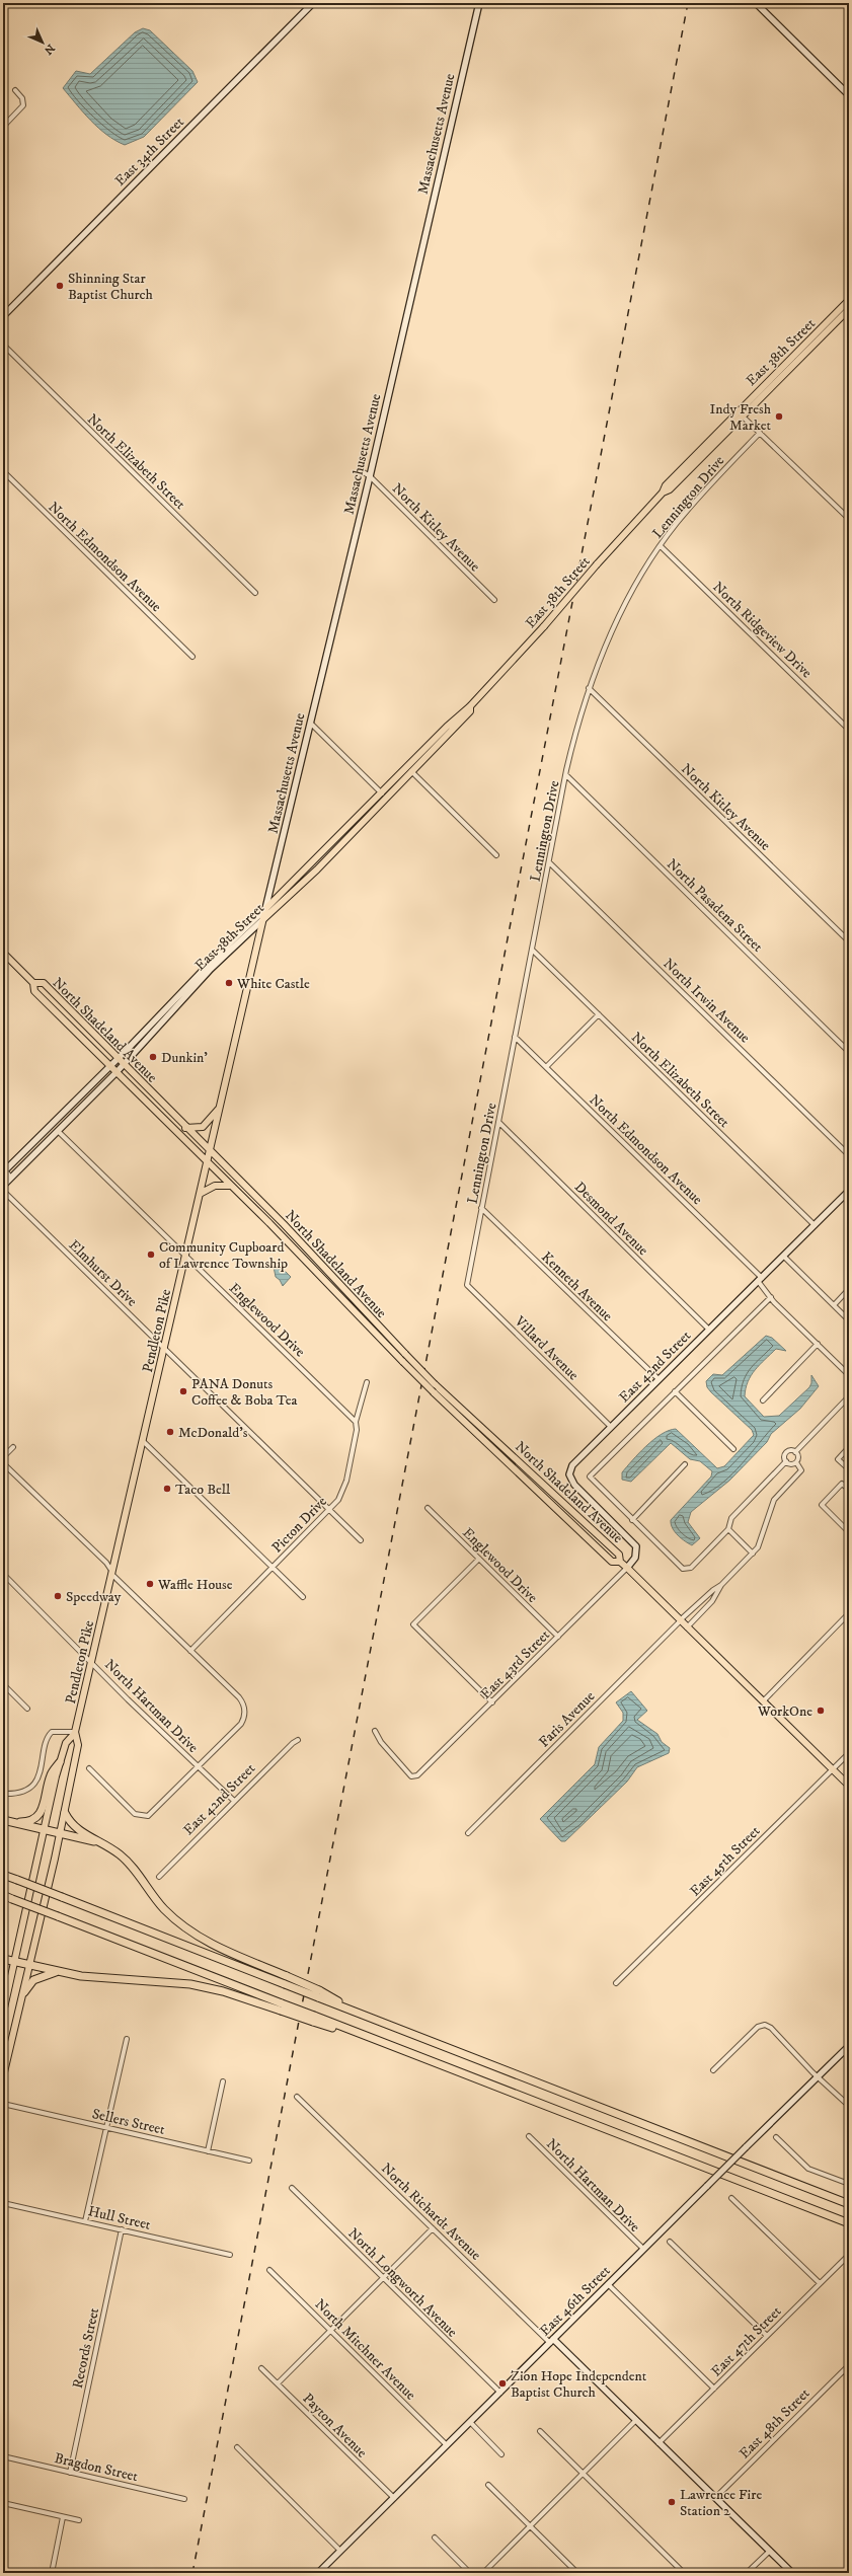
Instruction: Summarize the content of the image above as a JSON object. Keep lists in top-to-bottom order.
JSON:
{
  "streets": {
    "main road": [
      "Massachusetts Avenue",
      "East 34th Street",
      "East 38th Street",
      "North Shadeland Avenue",
      "Pendleton Pike",
      "East 42nd Street",
      "North Richardt Avenue",
      "East 46th Street"
    ],
    "street": [
      "North Elizabeth Street",
      "Lennington Drive",
      "North Kitley Avenue",
      "North Edmondson Avenue",
      "North Ridgeview Drive",
      "North Pasadena Street",
      "North Irwin Avenue",
      "Desmond Avenue",
      "Elmhurst Drive",
      "Kenneth Avenue",
      "Englewood Drive",
      "Villard Avenue",
      "Picton Drive",
      "East 43rd Street",
      "North Hartman Drive",
      "Faris Avenue",
      "East 45th Street",
      "Sellers Street",
      "Hull Street",
      "North Longworth Avenue",
      "East 47th Street",
      "Records Street",
      "North Mitchner Avenue",
      "East 48th Street",
      "Payton Avenue",
      "Bragdon Street"
    ]
  },
  "crossings": [
    ["Massachusetts Avenue", "East 38th Street"],
    ["Massachusetts Avenue", "North Kitley Avenue"],
    ["Massachusetts Avenue", "Pendleton Pike"],
    ["East 38th Street", "North Shadeland Avenue"],
    ["East 38th Street", "Englewood Drive"],
    ["East 38th Street", "Pendleton Pike"],
    ["North Elizabeth Street", "Lennington Drive"],
    ["North Elizabeth Street", "East 42nd Street"],
    ["Lennington Drive", "North Kitley Avenue"],
    ["Lennington Drive", "North Edmondson Avenue"],
    ["Lennington Drive", "North Ridgeview Drive"],
    ["Lennington Drive", "North Pasadena Street"],
    ["Lennington Drive", "North Irwin Avenue"],
    ["Lennington Drive", "Desmond Avenue"],
    ["Lennington Drive", "Kenneth Avenue"],
    ["Lennington Drive", "Villard Avenue"],
    ["North Edmondson Avenue", "East 42nd Street"],
    ["North Shadeland Avenue", "Pendleton Pike"],
    ["North Shadeland Avenue", "East 42nd Street"],
    ["North Shadeland Avenue", "East 43rd Street"],
    ["North Shadeland Avenue", "Faris Avenue"],
    ["North Shadeland Avenue", "East 45th Street"],
    ["Desmond Avenue", "East 42nd Street"],
    ["Elmhurst Drive", "Pendleton Pike"],
    ["Elmhurst Drive", "Picton Drive"],
    ["Kenneth Avenue", "East 42nd Street"],
    ["Englewood Drive", "Pendleton Pike"],
    ["Englewood Drive", "Picton Drive"],
    ["Englewood Drive", "East 43rd Street"],
    ["Pendleton Pike", "North Hartman Drive"],
    ["Villard Avenue", "East 42nd Street"],
    ["East 42nd Street", "East 43rd Street"],
    ["East 42nd Street", "North Hartman Drive"],
    ["North Hartman Drive", "East 46th Street"],
    ["North Richardt Avenue", "East 46th Street"],
    ["North Richardt Avenue", "East 47th Street"],
    ["North Richardt Avenue", "East 48th Street"],
    ["Hull Street", "Records Street"],
    ["North Longworth Avenue", "East 46th Street"],
    ["East 46th Street", "North Mitchner Avenue"],
    ["East 46th Street", "Payton Avenue"],
    ["Records Street", "Bragdon Street"]
  ],
  "places": [
    "Shinning Star Baptist Church",
    "Indy Fresh Market",
    "White Castle",
    "Dunkin'",
    "Community Cupboard of Lawrence Township",
    "PANA Donuts Coffee & Boba Tea",
    "McDonald's",
    "Taco Bell",
    "Waffle House",
    "Speedway",
    "WorkOne",
    "Zion Hope Independent Baptist Church",
    "Lawrence Fire Station 2"
  ],
  "north": "bottom right"
}
